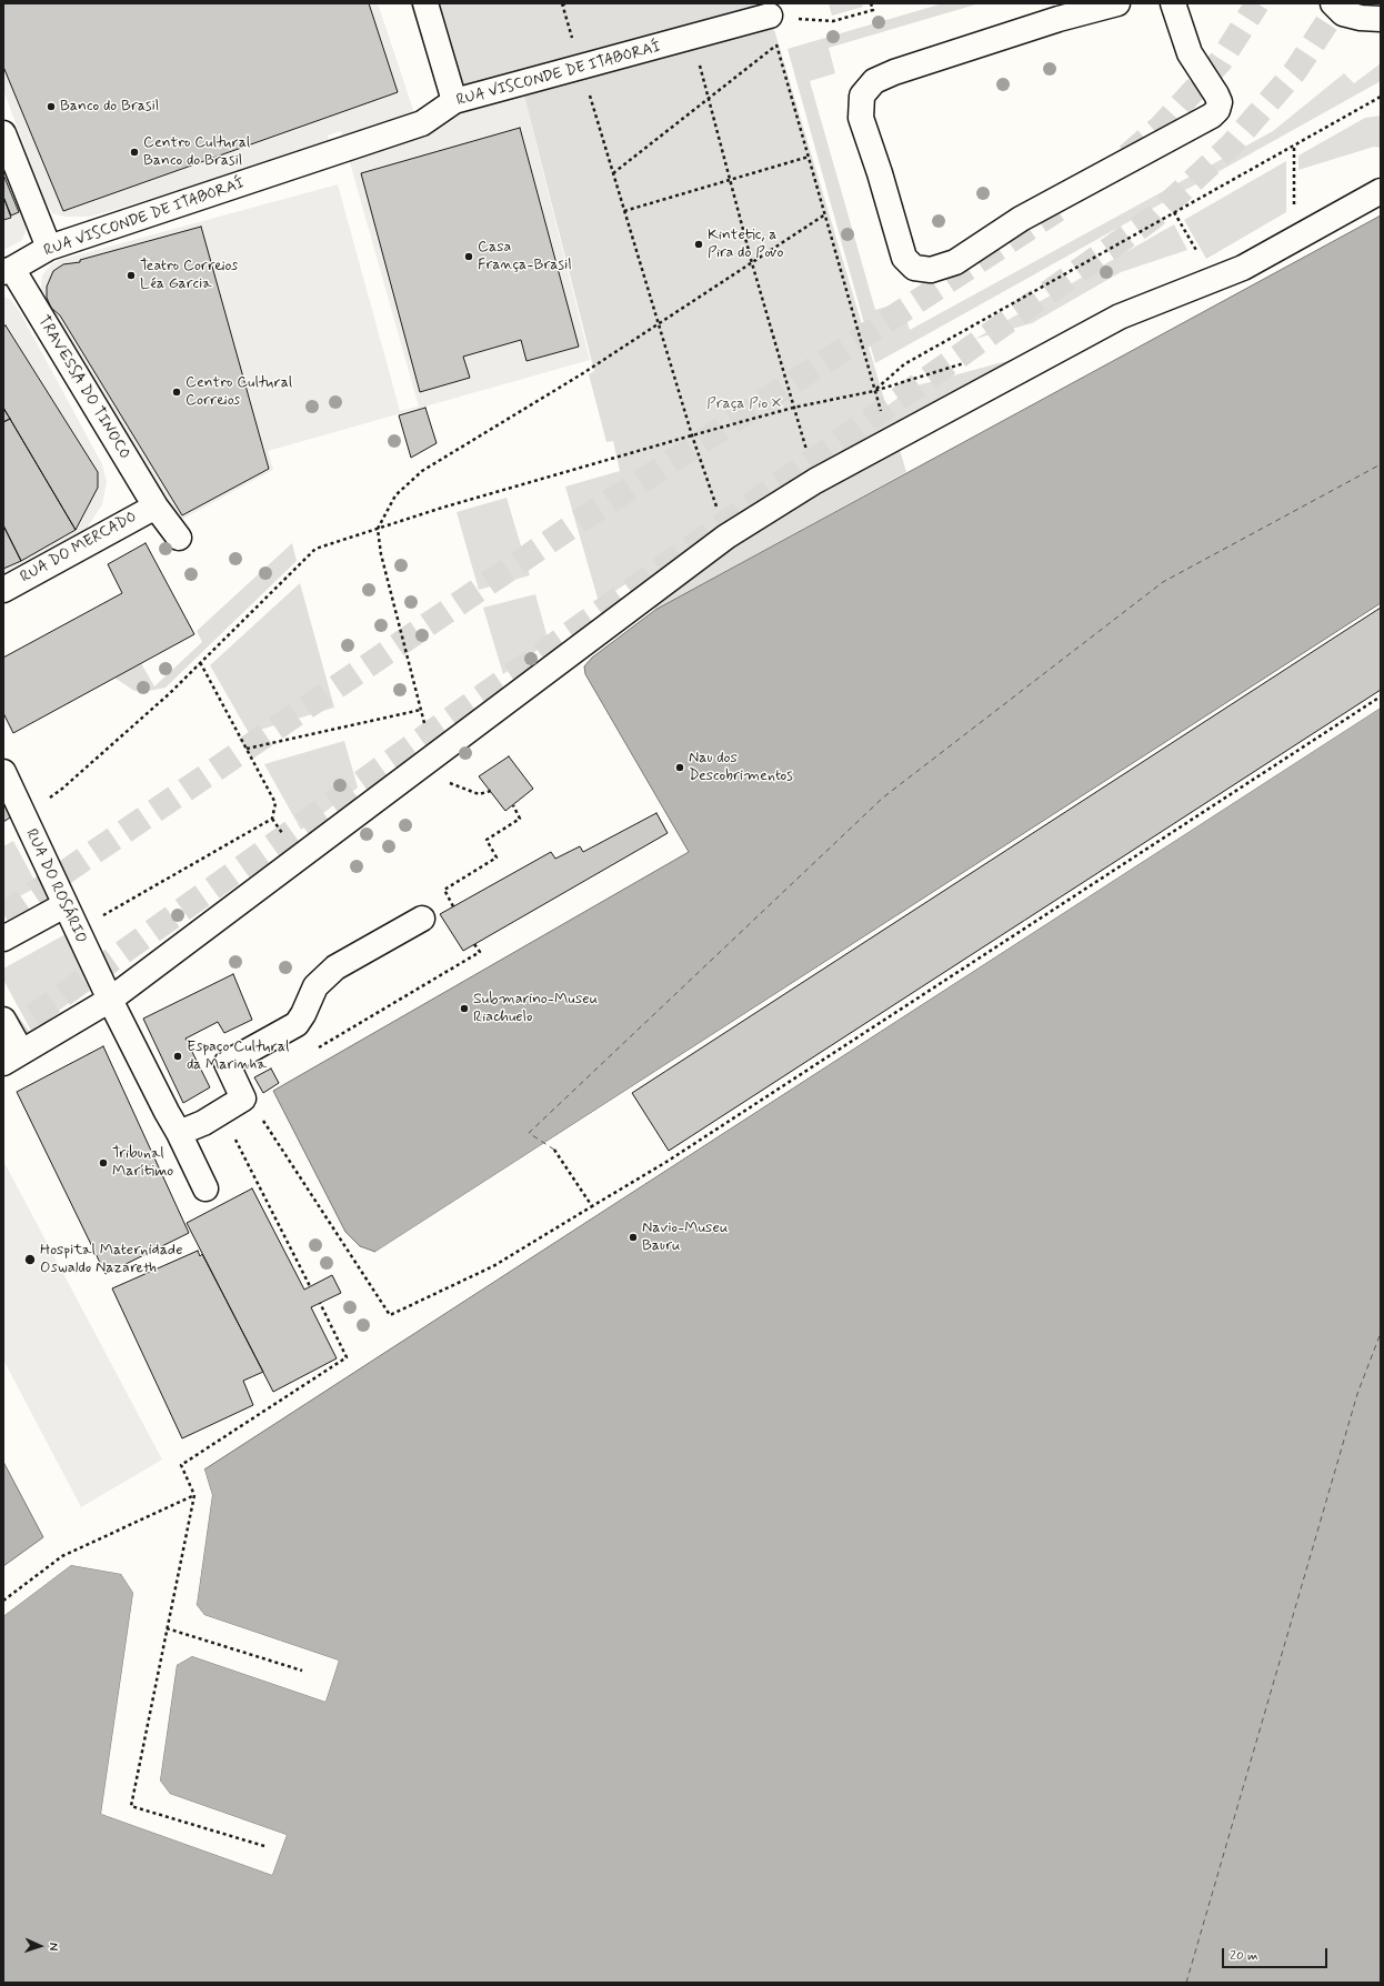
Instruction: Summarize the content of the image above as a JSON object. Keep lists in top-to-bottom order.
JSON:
{
  "streets": {
    "street": [
      "RUA VISCONDE DE ITABORAÍ",
      "TRAVESSA DO TINOCO",
      "RUA DO MERCADO",
      "RUA DO ROSÁRIO"
    ]
  },
  "crossings": [
    ["RUA VISCONDE DE ITABORAÍ", "TRAVESSA DO TINOCO"],
    ["TRAVESSA DO TINOCO", "RUA DO MERCADO"]
  ],
  "parks": ["Praça Pio X"],
  "places": [
    "Banco do Brasil",
    "Centro Cultural Banco do Brasil",
    "Kintetic, a Pira do Povo",
    "Casa França-Brasil",
    "Teatro Correios Léa Garcia",
    "Centro Cultural Correios",
    "Nau dos Descobrimentos",
    "Submarino-Museu Riachuelo",
    "Espaço Cultural da Marinha",
    "Tribunal Marítimo",
    "Navio-Museu Bauru",
    "Hospital Maternidade Oswaldo Nazareth"
  ],
  "scale_bar": "20 m",
  "north": "right"
}
